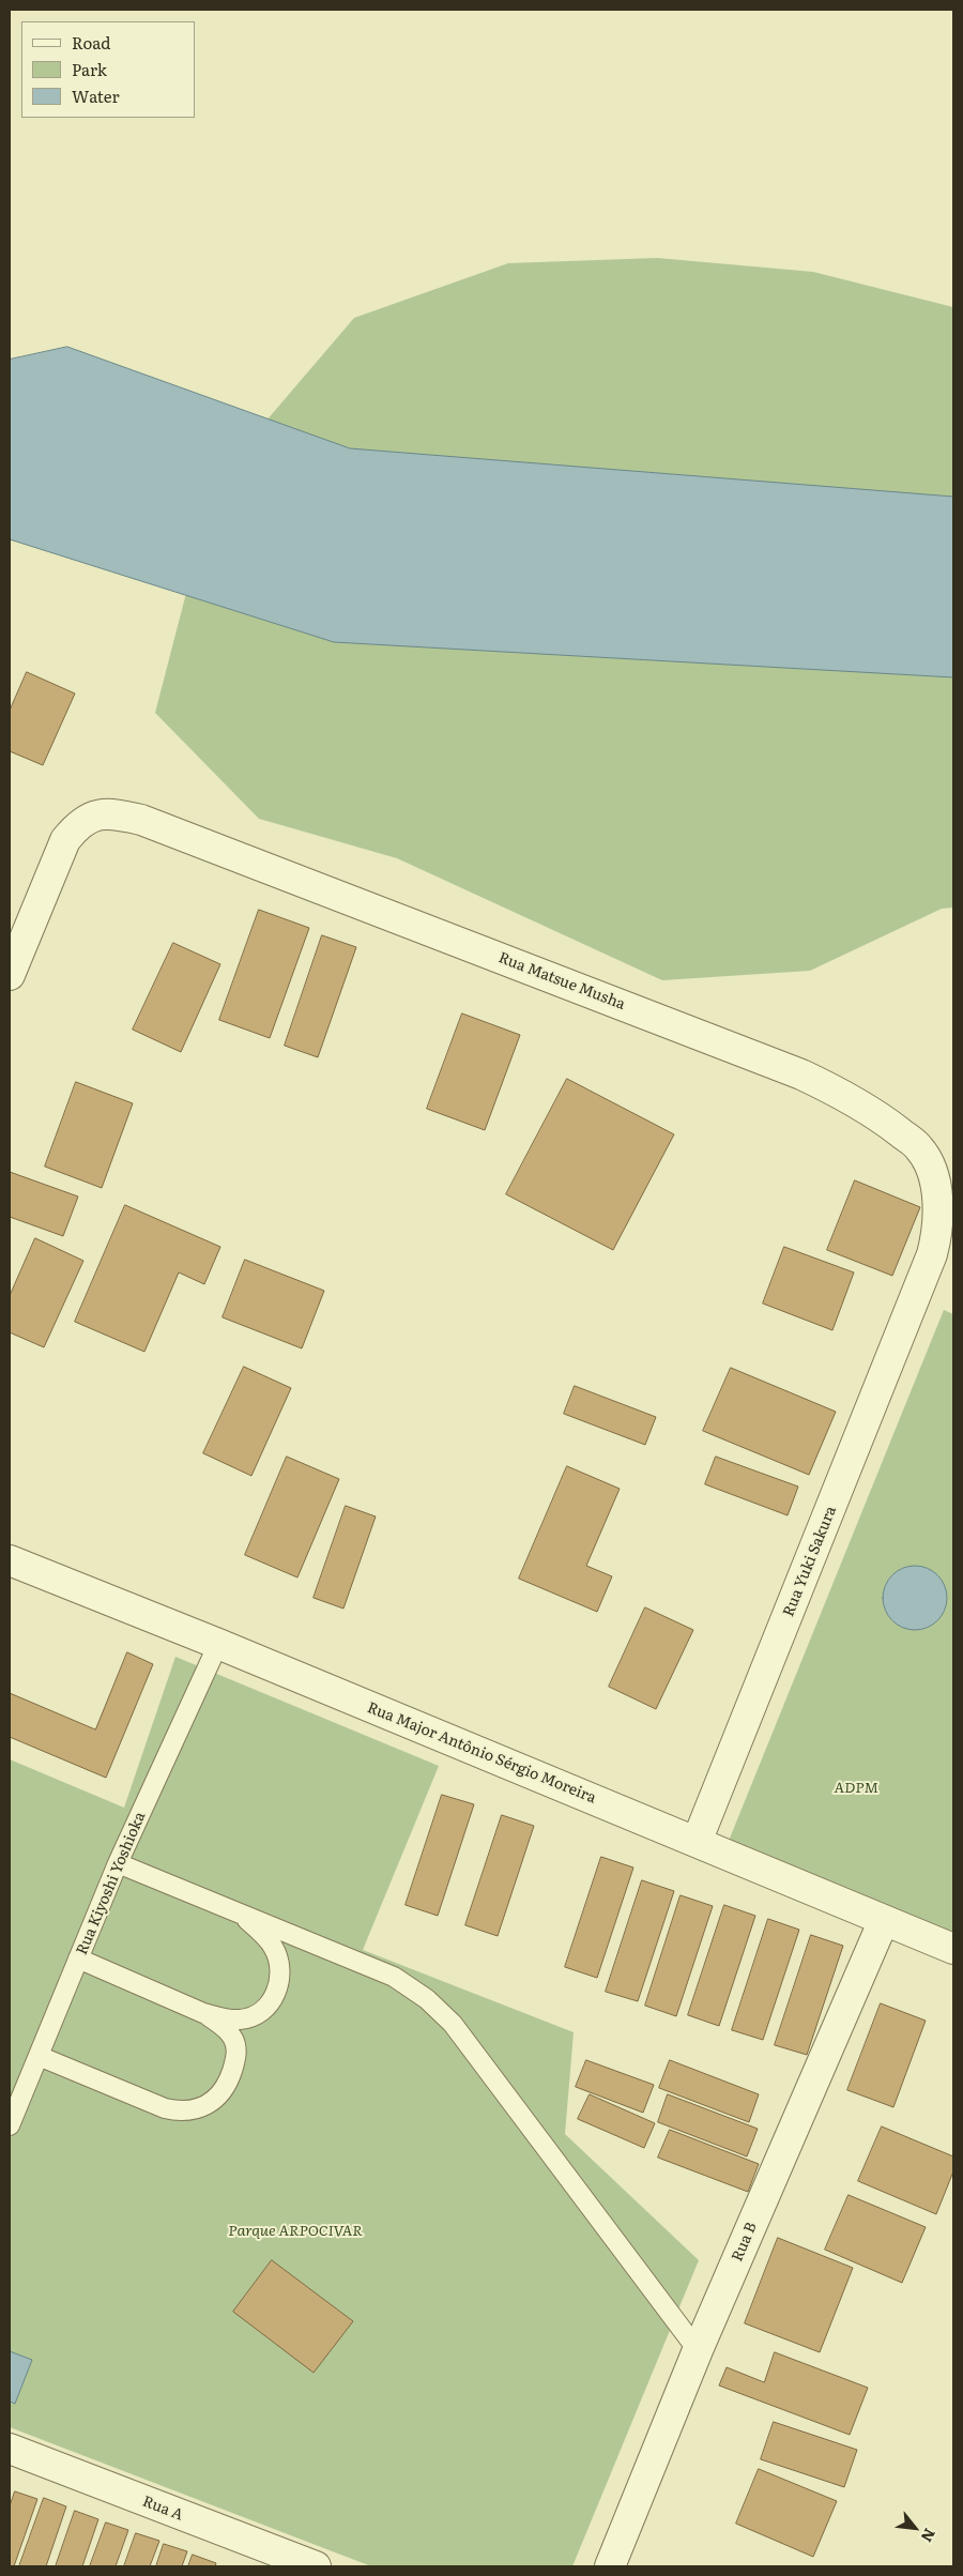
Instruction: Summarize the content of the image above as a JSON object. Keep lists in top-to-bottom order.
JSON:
{
  "streets": {
    "street": [
      "Rua Matsue Musha",
      "Rua Yuki Sakura",
      "Rua Major Antônio Sérgio Moreira",
      "Rua B",
      "Rua A"
    ],
    "lane": ["Rua Kiyoshi Yoshioka"]
  },
  "crossings": [
    ["Rua Matsue Musha", "Rua Yuki Sakura"],
    ["Rua Yuki Sakura", "Rua Major Antônio Sérgio Moreira"],
    ["Rua Major Antônio Sérgio Moreira", "Rua Kiyoshi Yoshioka"],
    ["Rua Major Antônio Sérgio Moreira", "Rua B"]
  ],
  "parks": ["ADPM", "Parque ARPOCIVAR"],
  "legend": ["Road", "Park", "Water"],
  "north": "bottom right"
}
